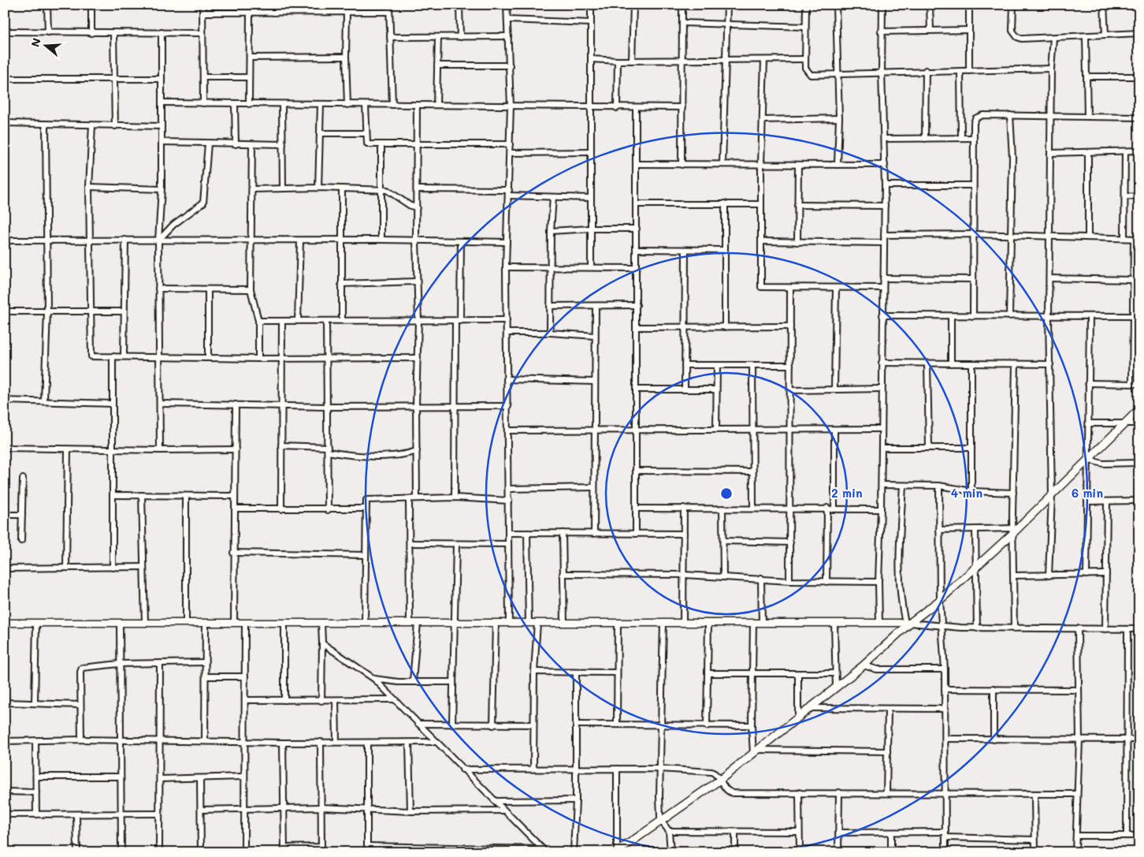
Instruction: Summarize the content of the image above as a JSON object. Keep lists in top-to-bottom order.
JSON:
{
  "north": "left",
  "rings": ["2 min", "4 min", "6 min"]
}
